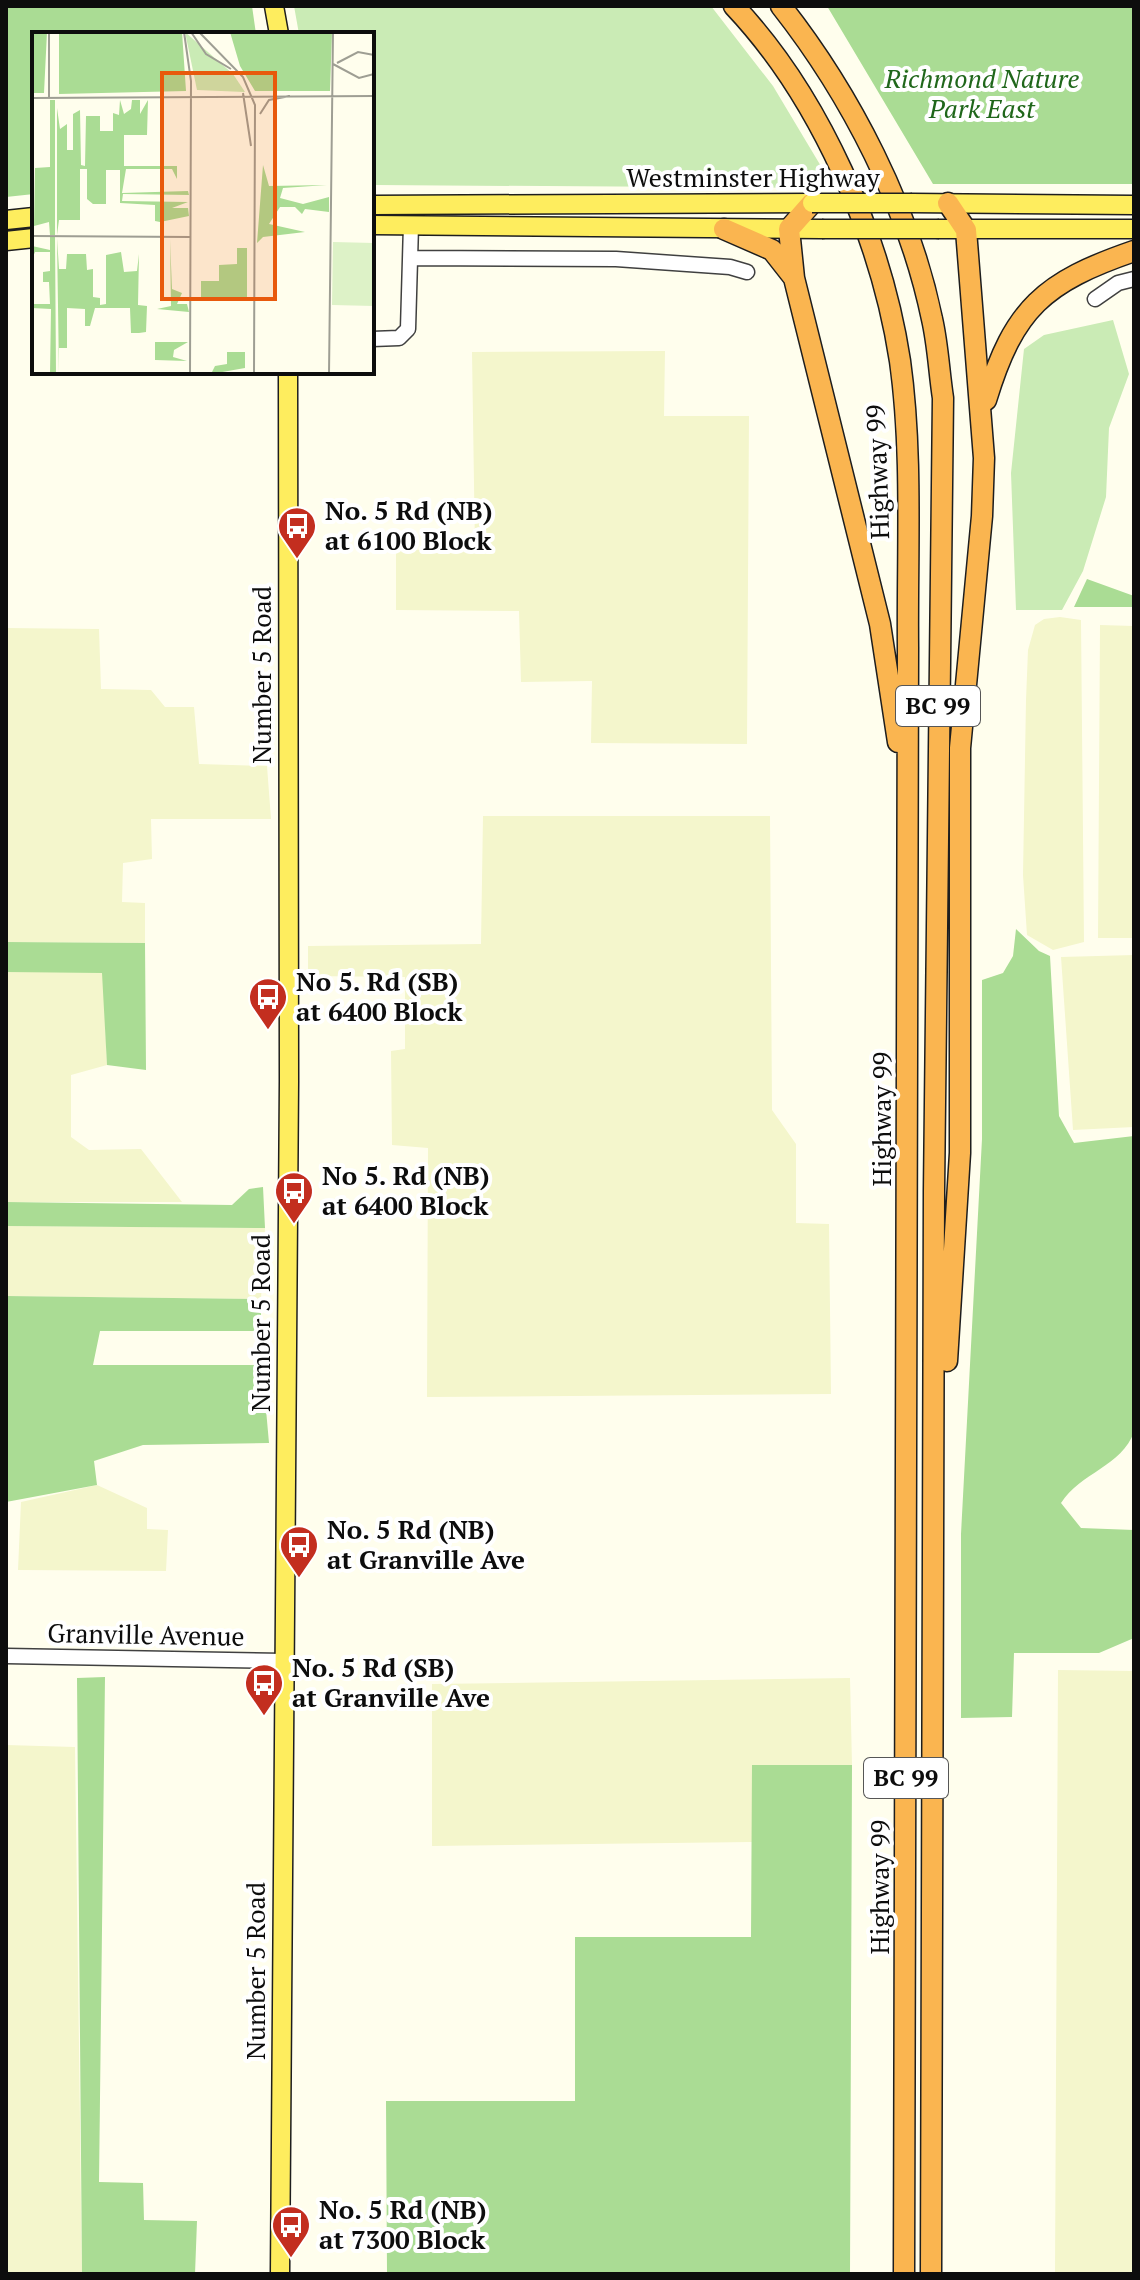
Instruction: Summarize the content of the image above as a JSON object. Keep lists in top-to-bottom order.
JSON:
{
  "streets": {
    "highway": ["Highway 99", "BC 99"],
    "main road": ["Westminster Highway", "Number 5 Road"],
    "street": ["Granville Avenue"]
  },
  "crossings": [
    ["Number 5 Road", "Granville Avenue"]
  ],
  "parks": ["Richmond Nature Park East"],
  "places": {
    "bus stop": [
      "No. 5 Rd (NB) at 6100 Block",
      "No 5. Rd (SB) at 6400 Block",
      "No 5. Rd (NB) at 6400 Block",
      "No. 5 Rd (NB) at Granville Ave",
      "No. 5 Rd (SB) at Granville Ave",
      "No. 5 Rd (NB) at 7300 Block"
    ]
  }
}
